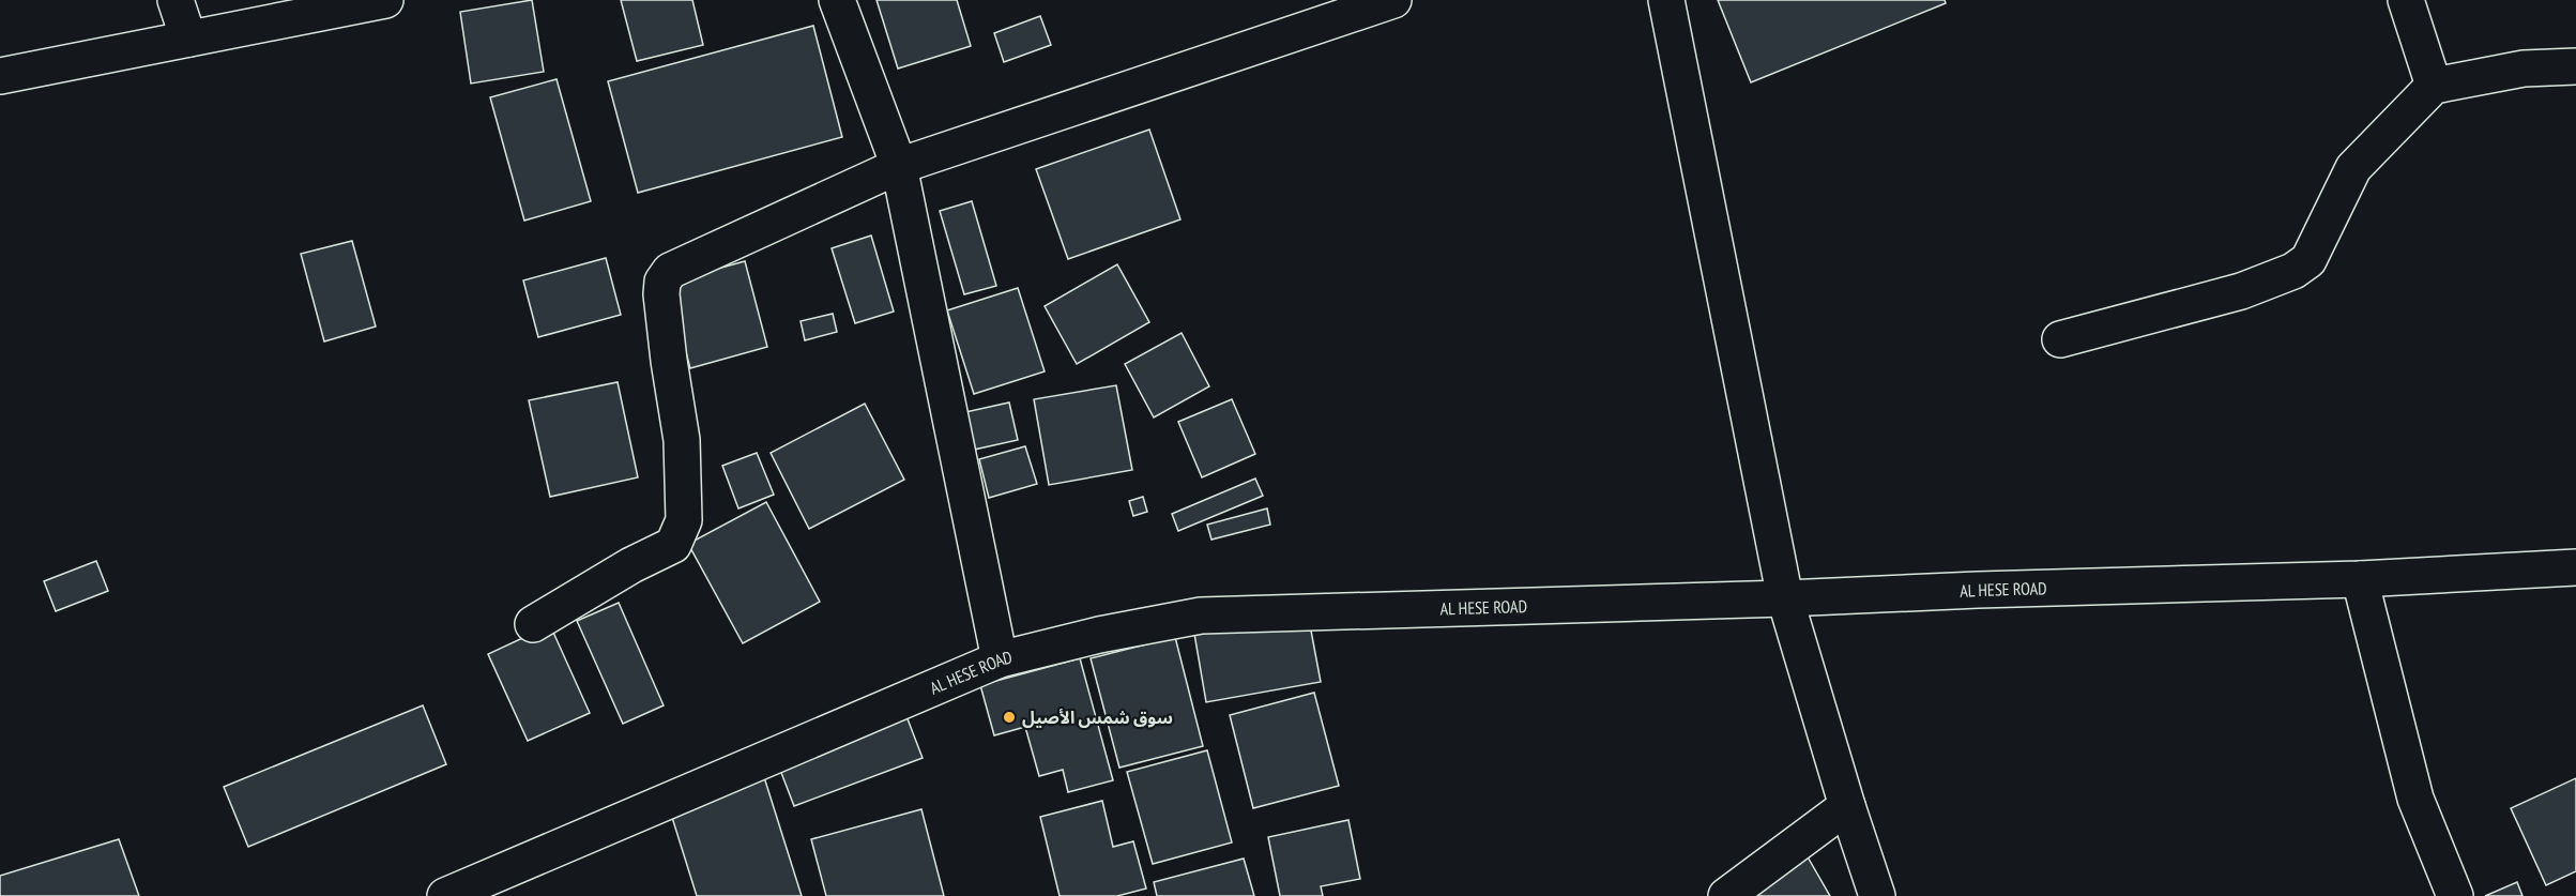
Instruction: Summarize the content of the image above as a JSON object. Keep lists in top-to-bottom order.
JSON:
{
  "streets": {
    "street": ["AL HESE ROAD"]
  },
  "places": ["سوق شمس الأصيل"]
}
